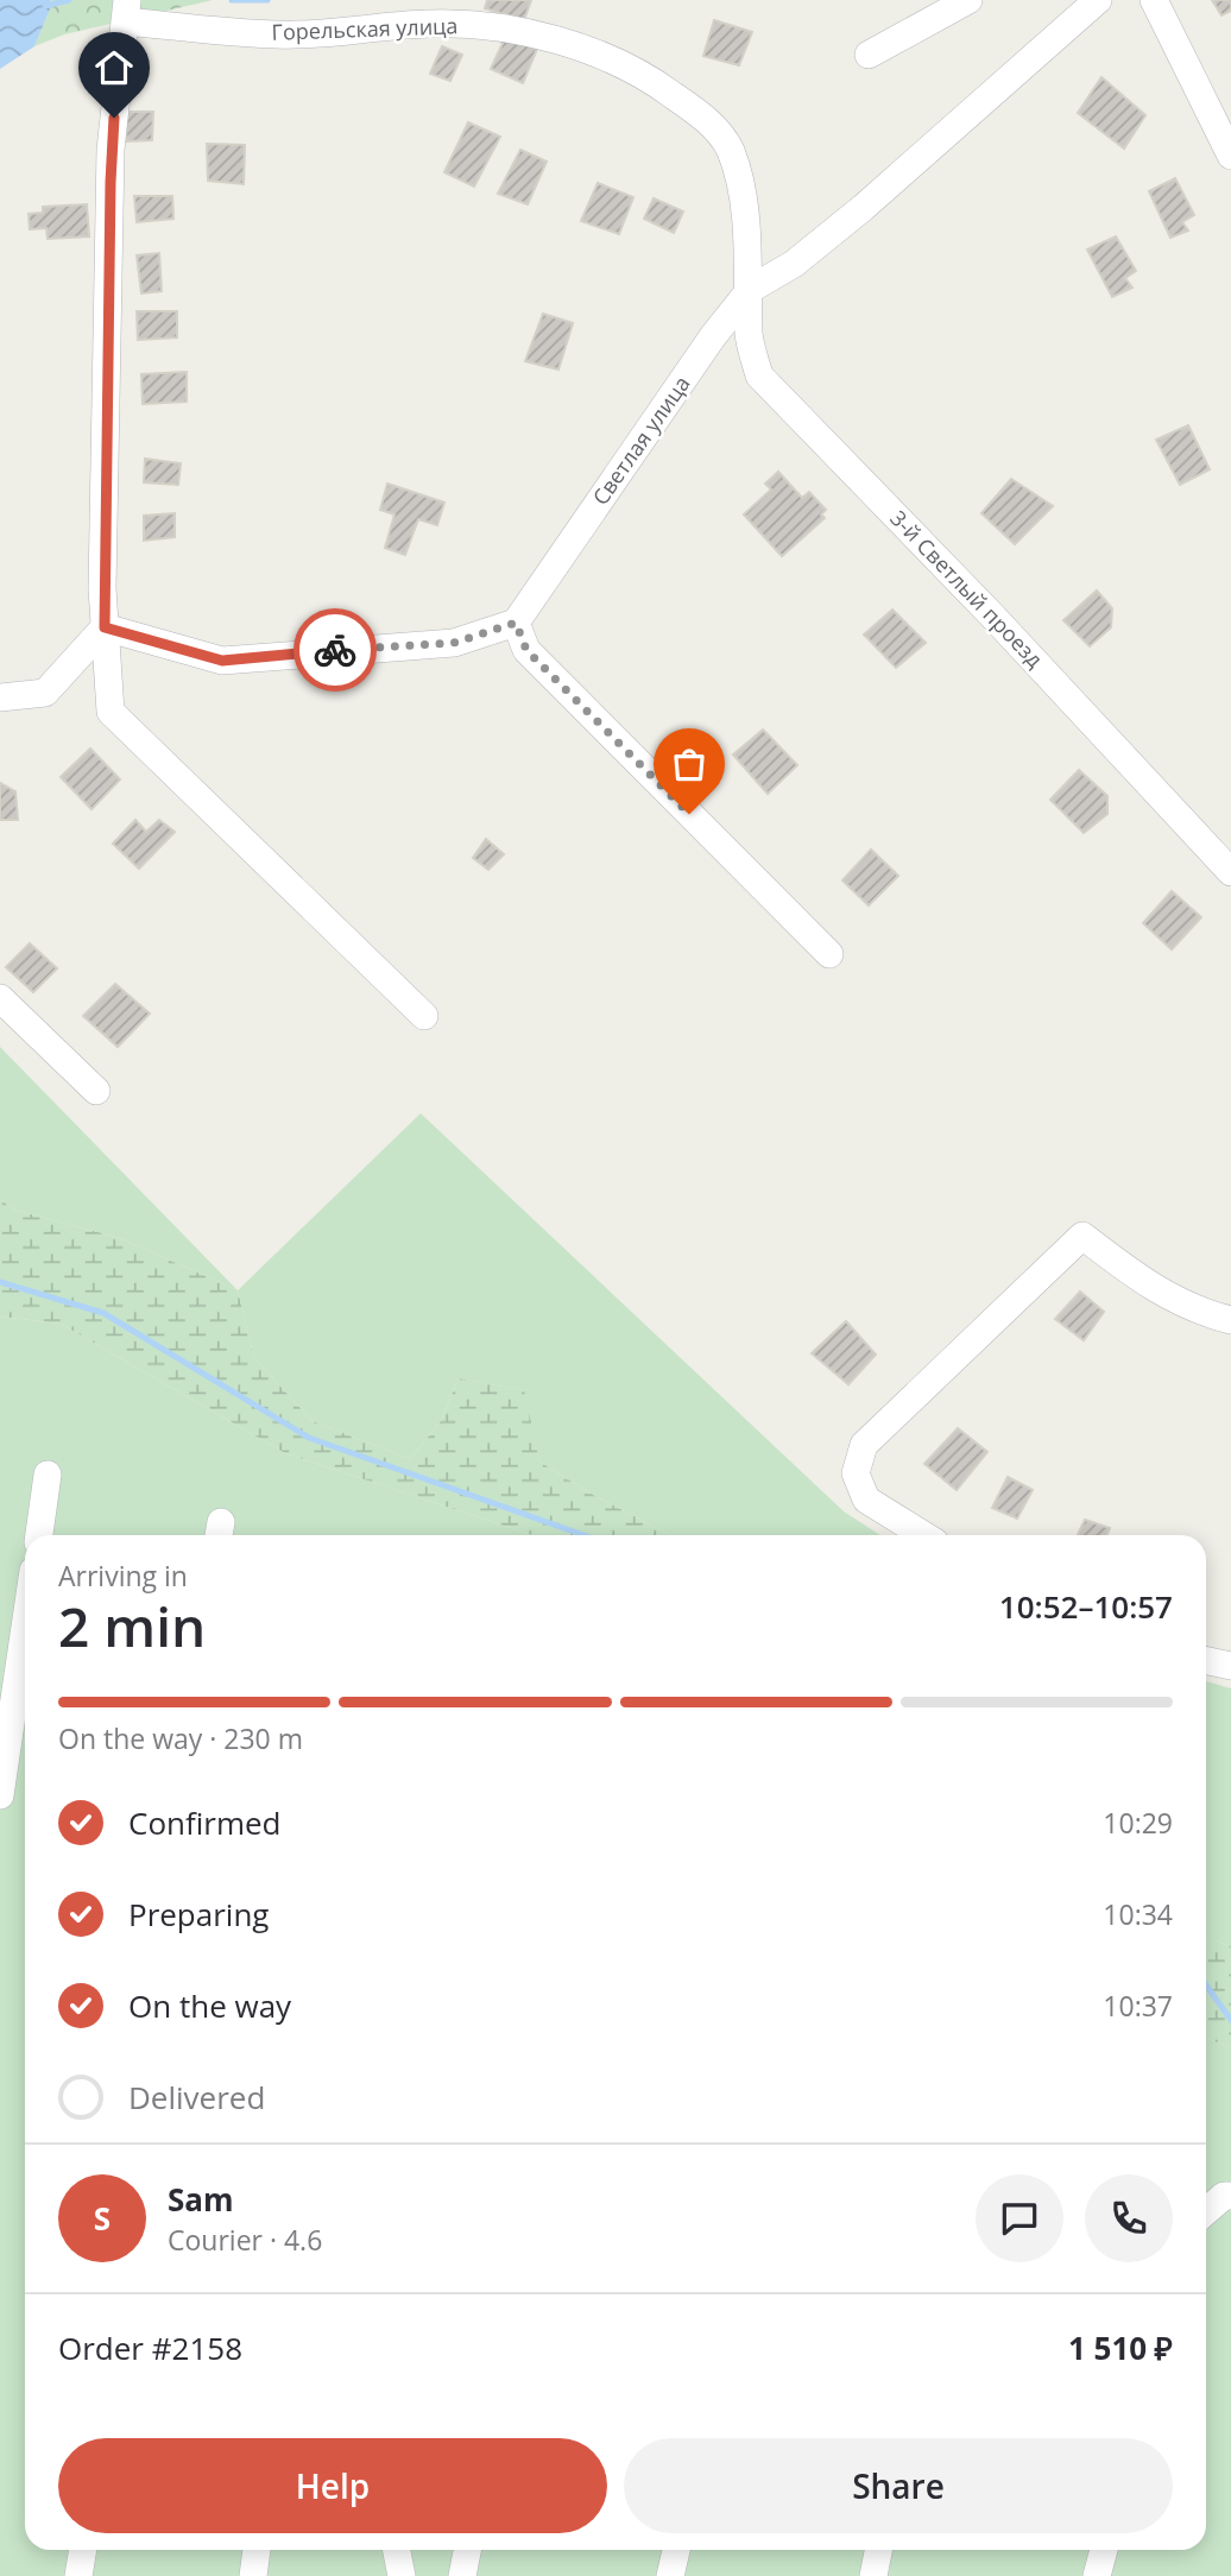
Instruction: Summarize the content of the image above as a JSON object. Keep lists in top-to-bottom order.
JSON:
{
  "streets": {
    "street": ["Горельская улица", "Светлая улица", "3-й Светлый проезд"]
  },
  "crossings": [
    ["Горельская улица", "Светлая улица"],
    ["Горельская улица", "3-й Светлый проезд"],
    ["Светлая улица", "3-й Светлый проезд"]
  ],
  "page": {
    "heading": ["2 min", "Arriving in", "10:52–10:57"],
    "panel": [
      "Sam",
      "Courier · 4.6",
      "Order #2158",
      "1 510 ₽"
    ],
    "bar": "On the way · 230 m",
    "list": [
      ["Confirmed", "10:29"],
      ["Preparing", "10:34"],
      ["On the way", "10:37"],
      "Delivered"
    ],
    "round": "S",
    "buttons": ["Help", "Share"]
  }
}
